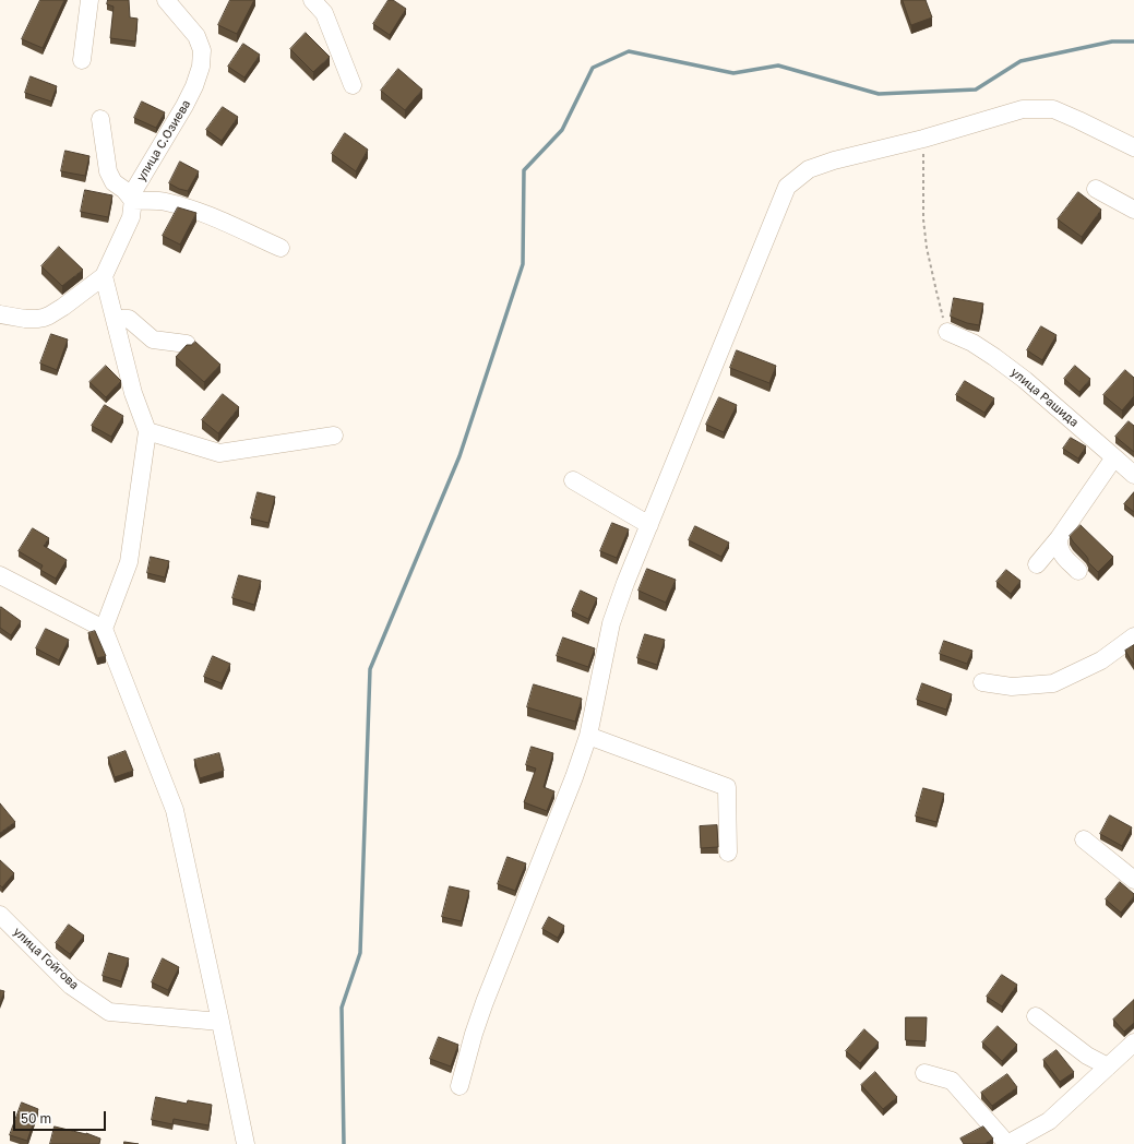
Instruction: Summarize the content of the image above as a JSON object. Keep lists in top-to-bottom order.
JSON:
{
  "streets": {
    "street": ["улица С.Озиева", "улица Рашида", "улица Гойгова"]
  },
  "scale_bar": "50 m"
}
